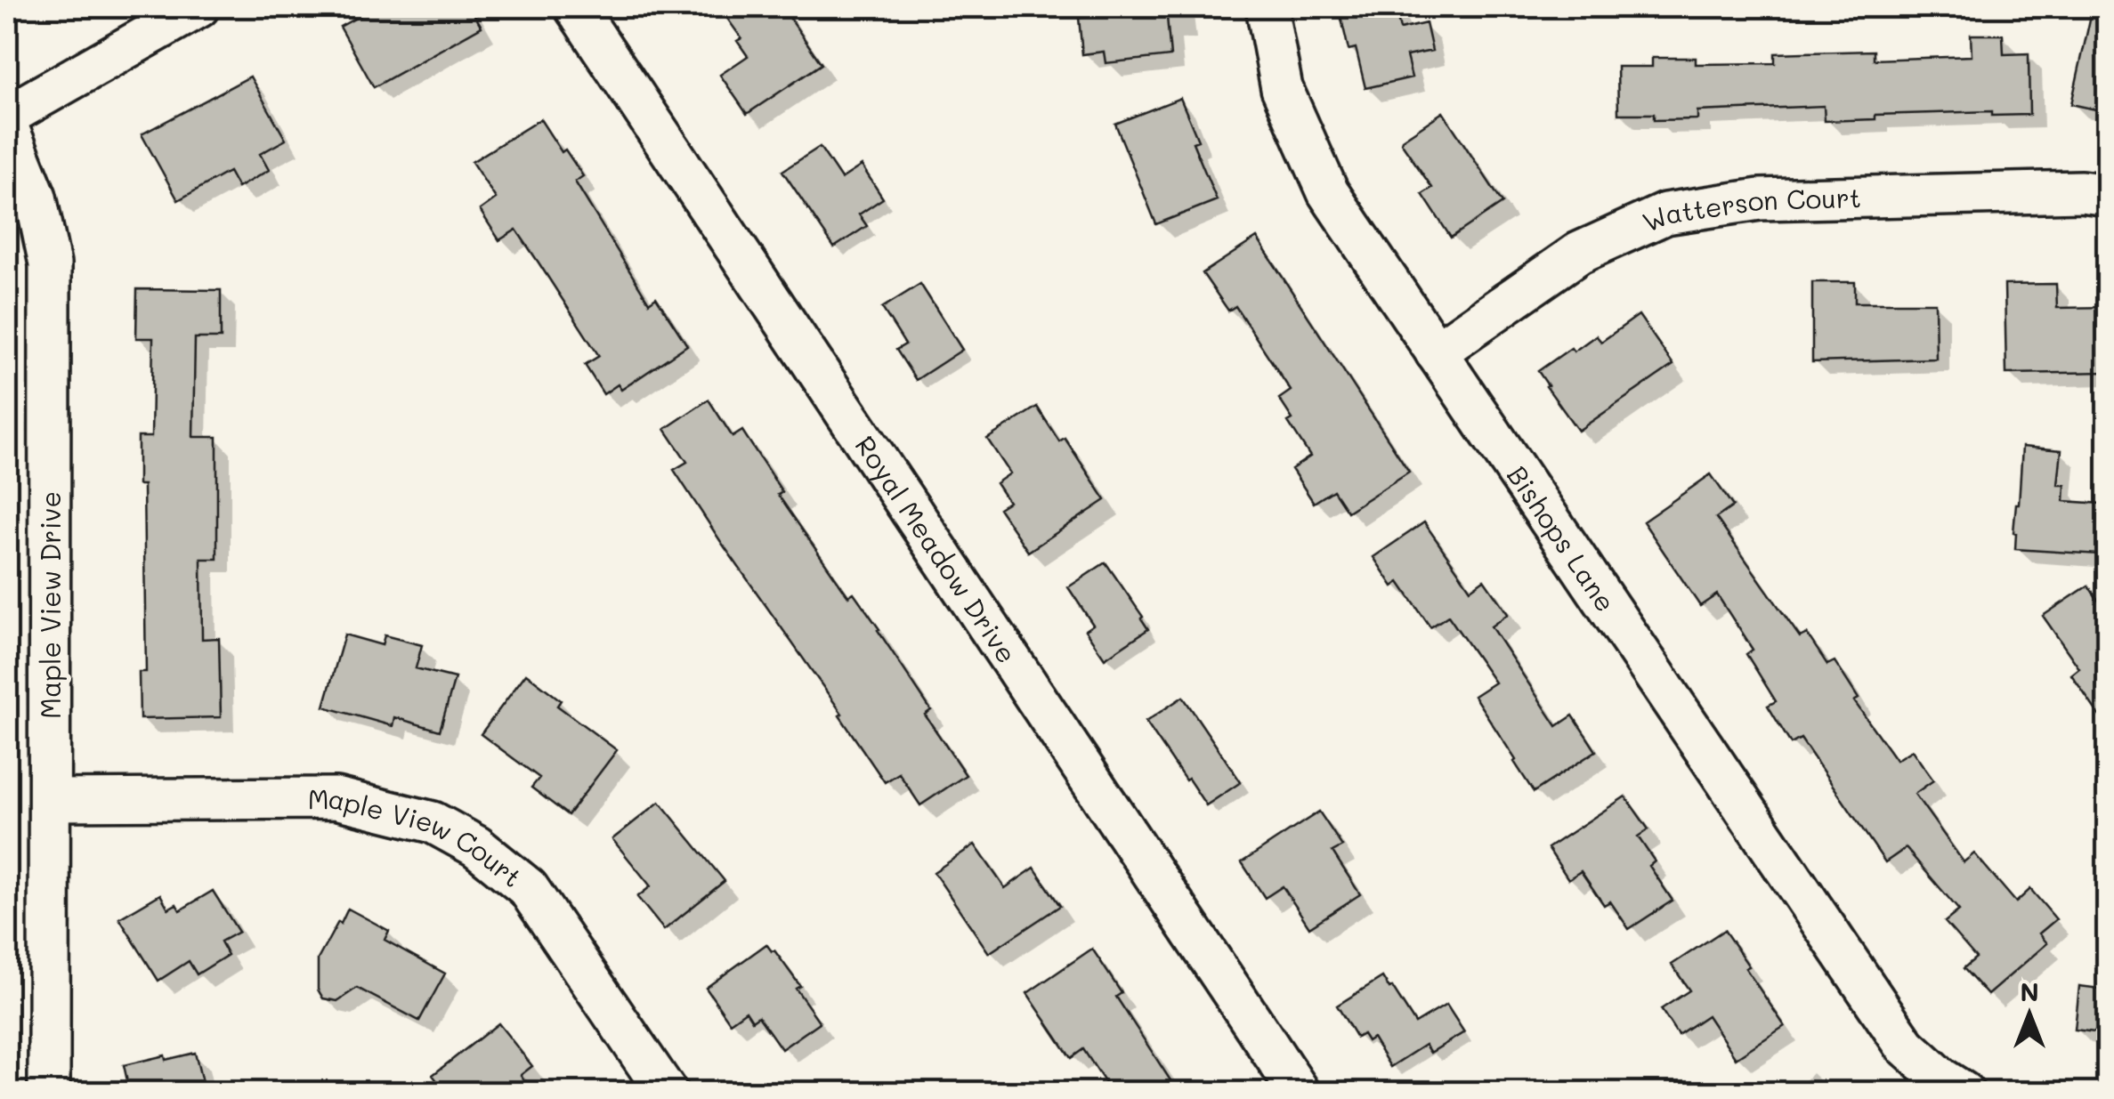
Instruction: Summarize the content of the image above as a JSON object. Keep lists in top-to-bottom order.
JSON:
{
  "streets": {
    "street": [
      "Watterson Court",
      "Bishops Lane",
      "Royal Meadow Drive",
      "Maple View Drive",
      "Maple View Court"
    ]
  },
  "crossings": [
    ["Watterson Court", "Bishops Lane"],
    ["Maple View Drive", "Maple View Court"]
  ],
  "north": "top"
}
